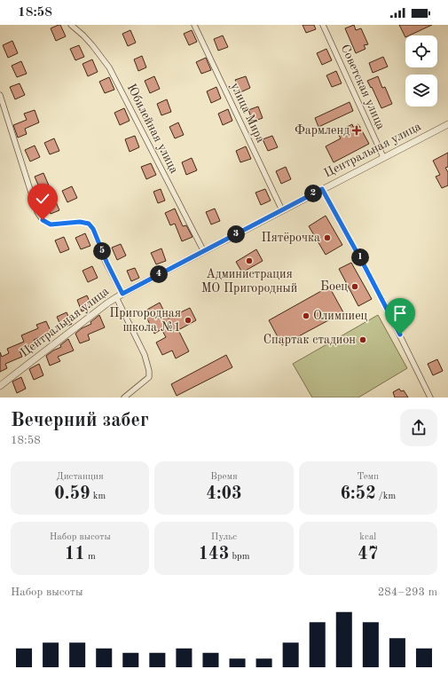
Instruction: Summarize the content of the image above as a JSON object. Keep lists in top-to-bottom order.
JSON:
{
  "streets": {
    "street": [
      "Советская улица",
      "улица Мира",
      "Юбилейная улица",
      "Центральная улица"
    ]
  },
  "crossings": [
    ["Советская улица", "Центральная улица"],
    ["улица Мира", "Центральная улица"],
    ["Юбилейная улица", "Центральная улица"]
  ],
  "places": {
    "health": ["Фармленд"],
    "other": [
      "Пятёрочка",
      "Администрация МО Пригородный",
      "Боец",
      "Олимпиец",
      "Пригородная школа №1",
      "Спартак стадион"
    ]
  },
  "page": {
    "status": "18:58",
    "pins": [
      "2",
      "3",
      "5",
      "1",
      "4"
    ],
    "heading": ["Вечерний забег", "18:58"],
    "stats": [
      ["Дистанция", "0.59 km"],
      ["Время", "4:03"],
      ["Темп", "6:52 /km"],
      ["Набор высоты", "11 m"],
      ["Пульс", "143 bpm"],
      ["kcal", "47"]
    ],
    "chart": ["Набор высоты", "284–293 m"]
  }
}
